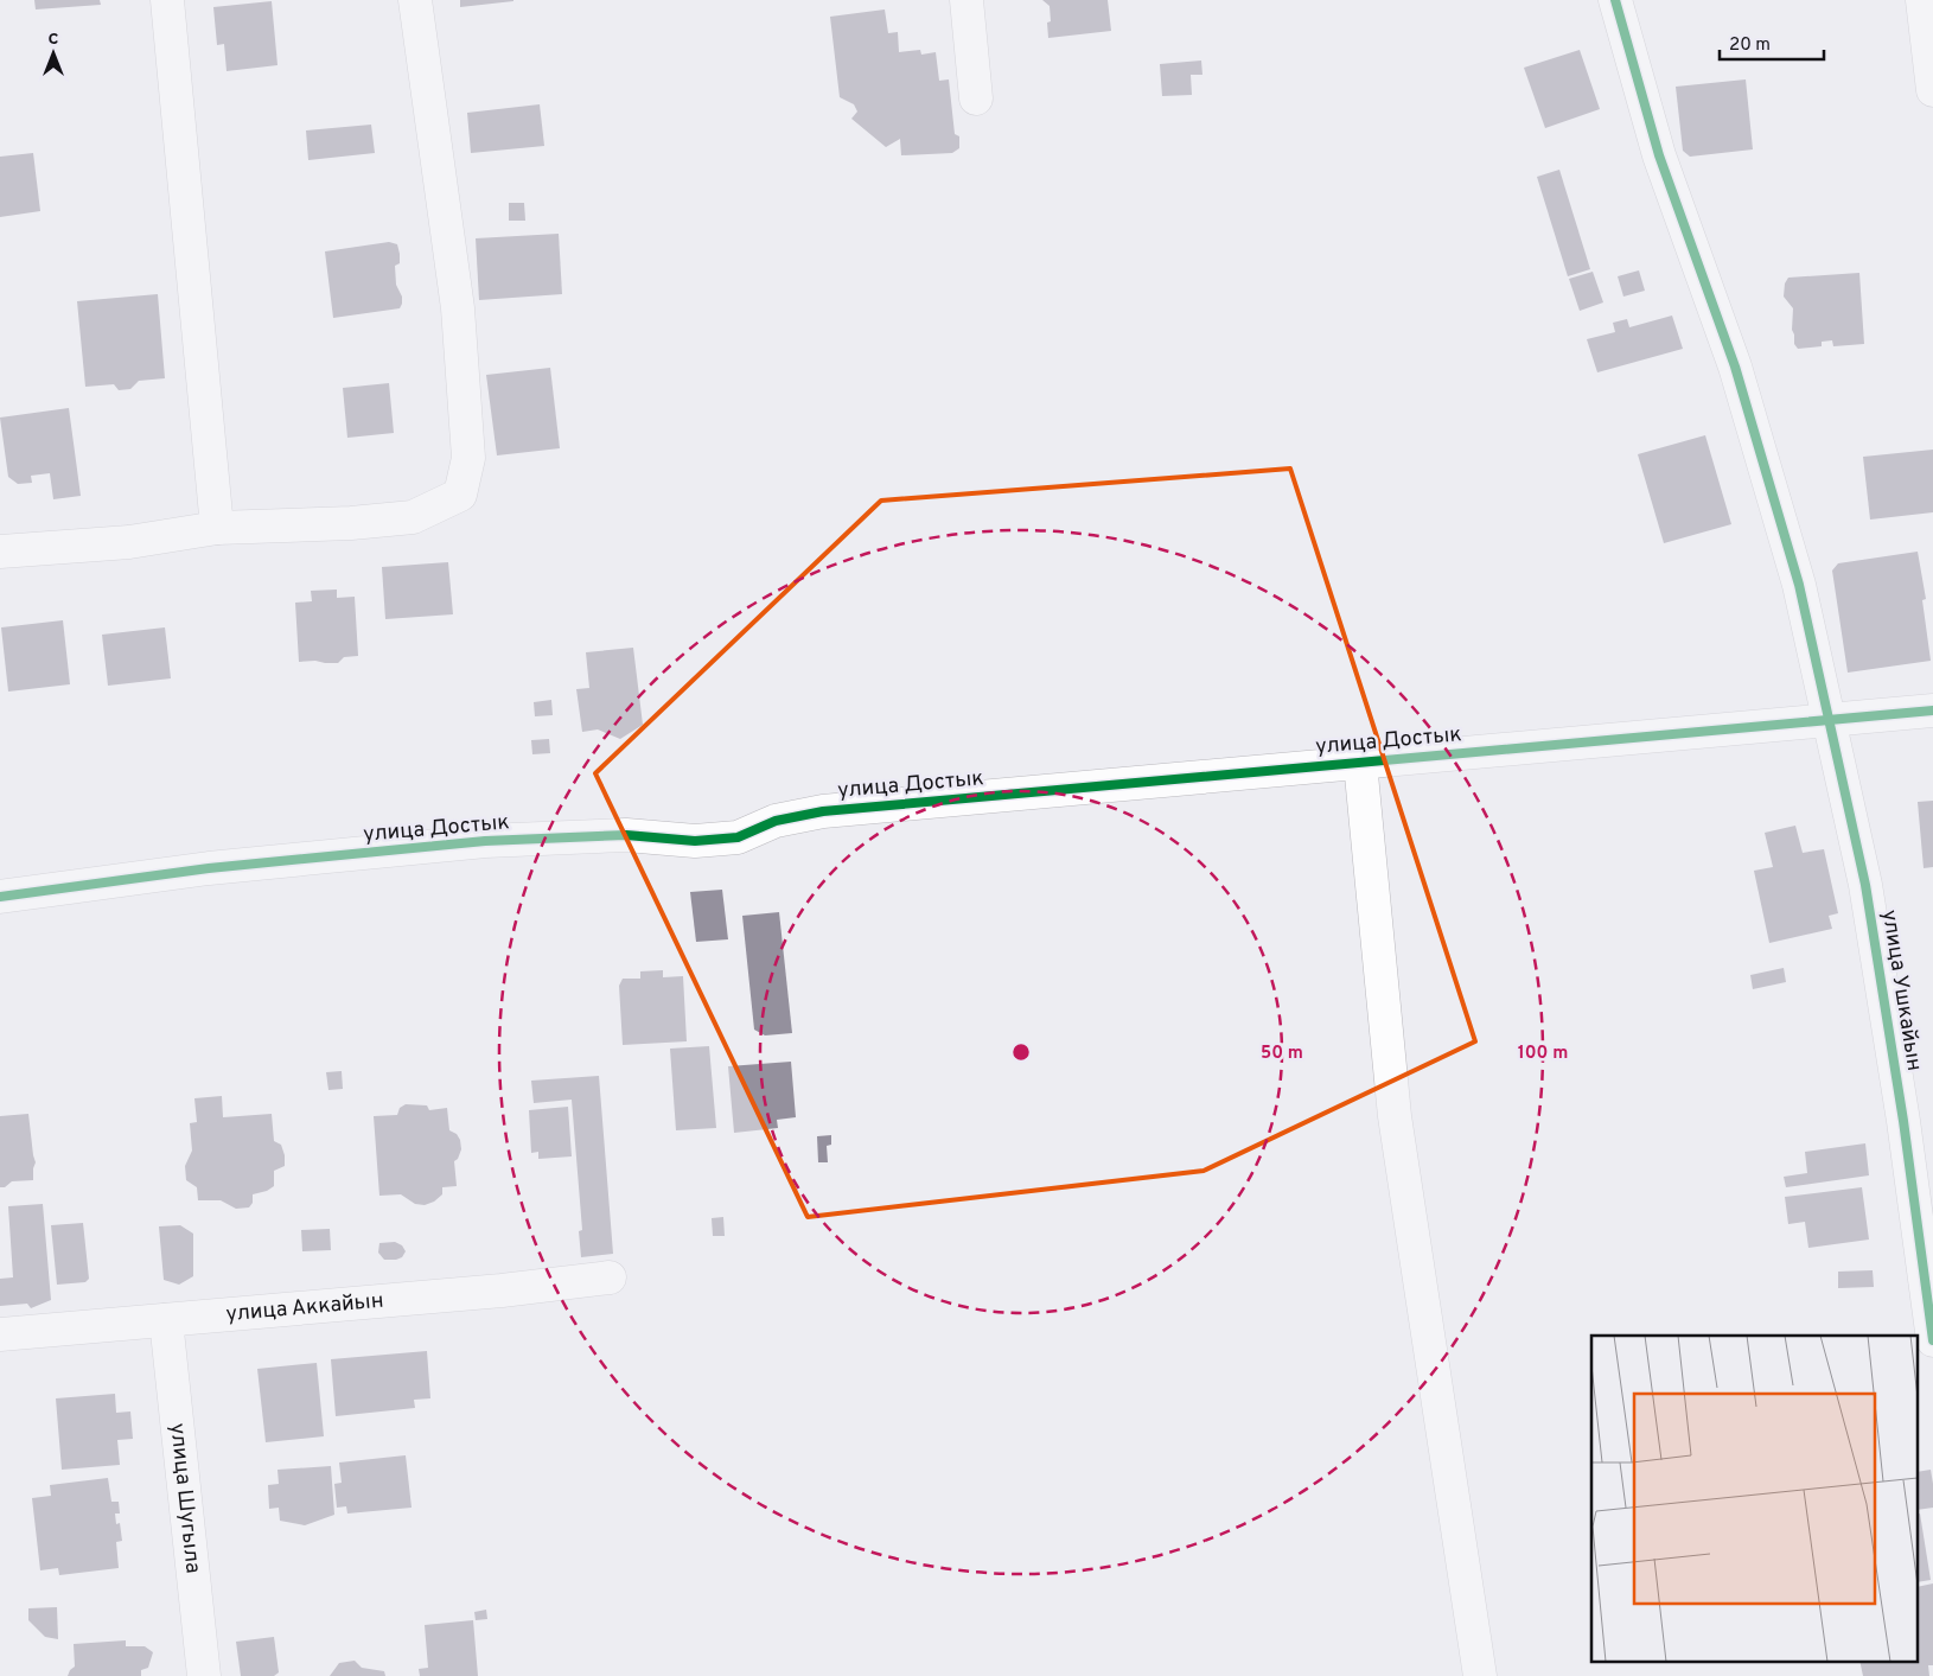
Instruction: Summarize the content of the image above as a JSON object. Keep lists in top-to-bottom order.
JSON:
{
  "streets": {
    "street": [
      "улица Достык",
      "улица Ушкайын",
      "улица Аккайын",
      "улица Шугыла"
    ]
  },
  "crossings": [
    ["улица Достык", "улица Ушкайын"],
    ["улица Аккайын", "улица Шугыла"]
  ],
  "scale_bar": "20 m",
  "north": "top",
  "rings": ["50 m", "100 m"]
}
